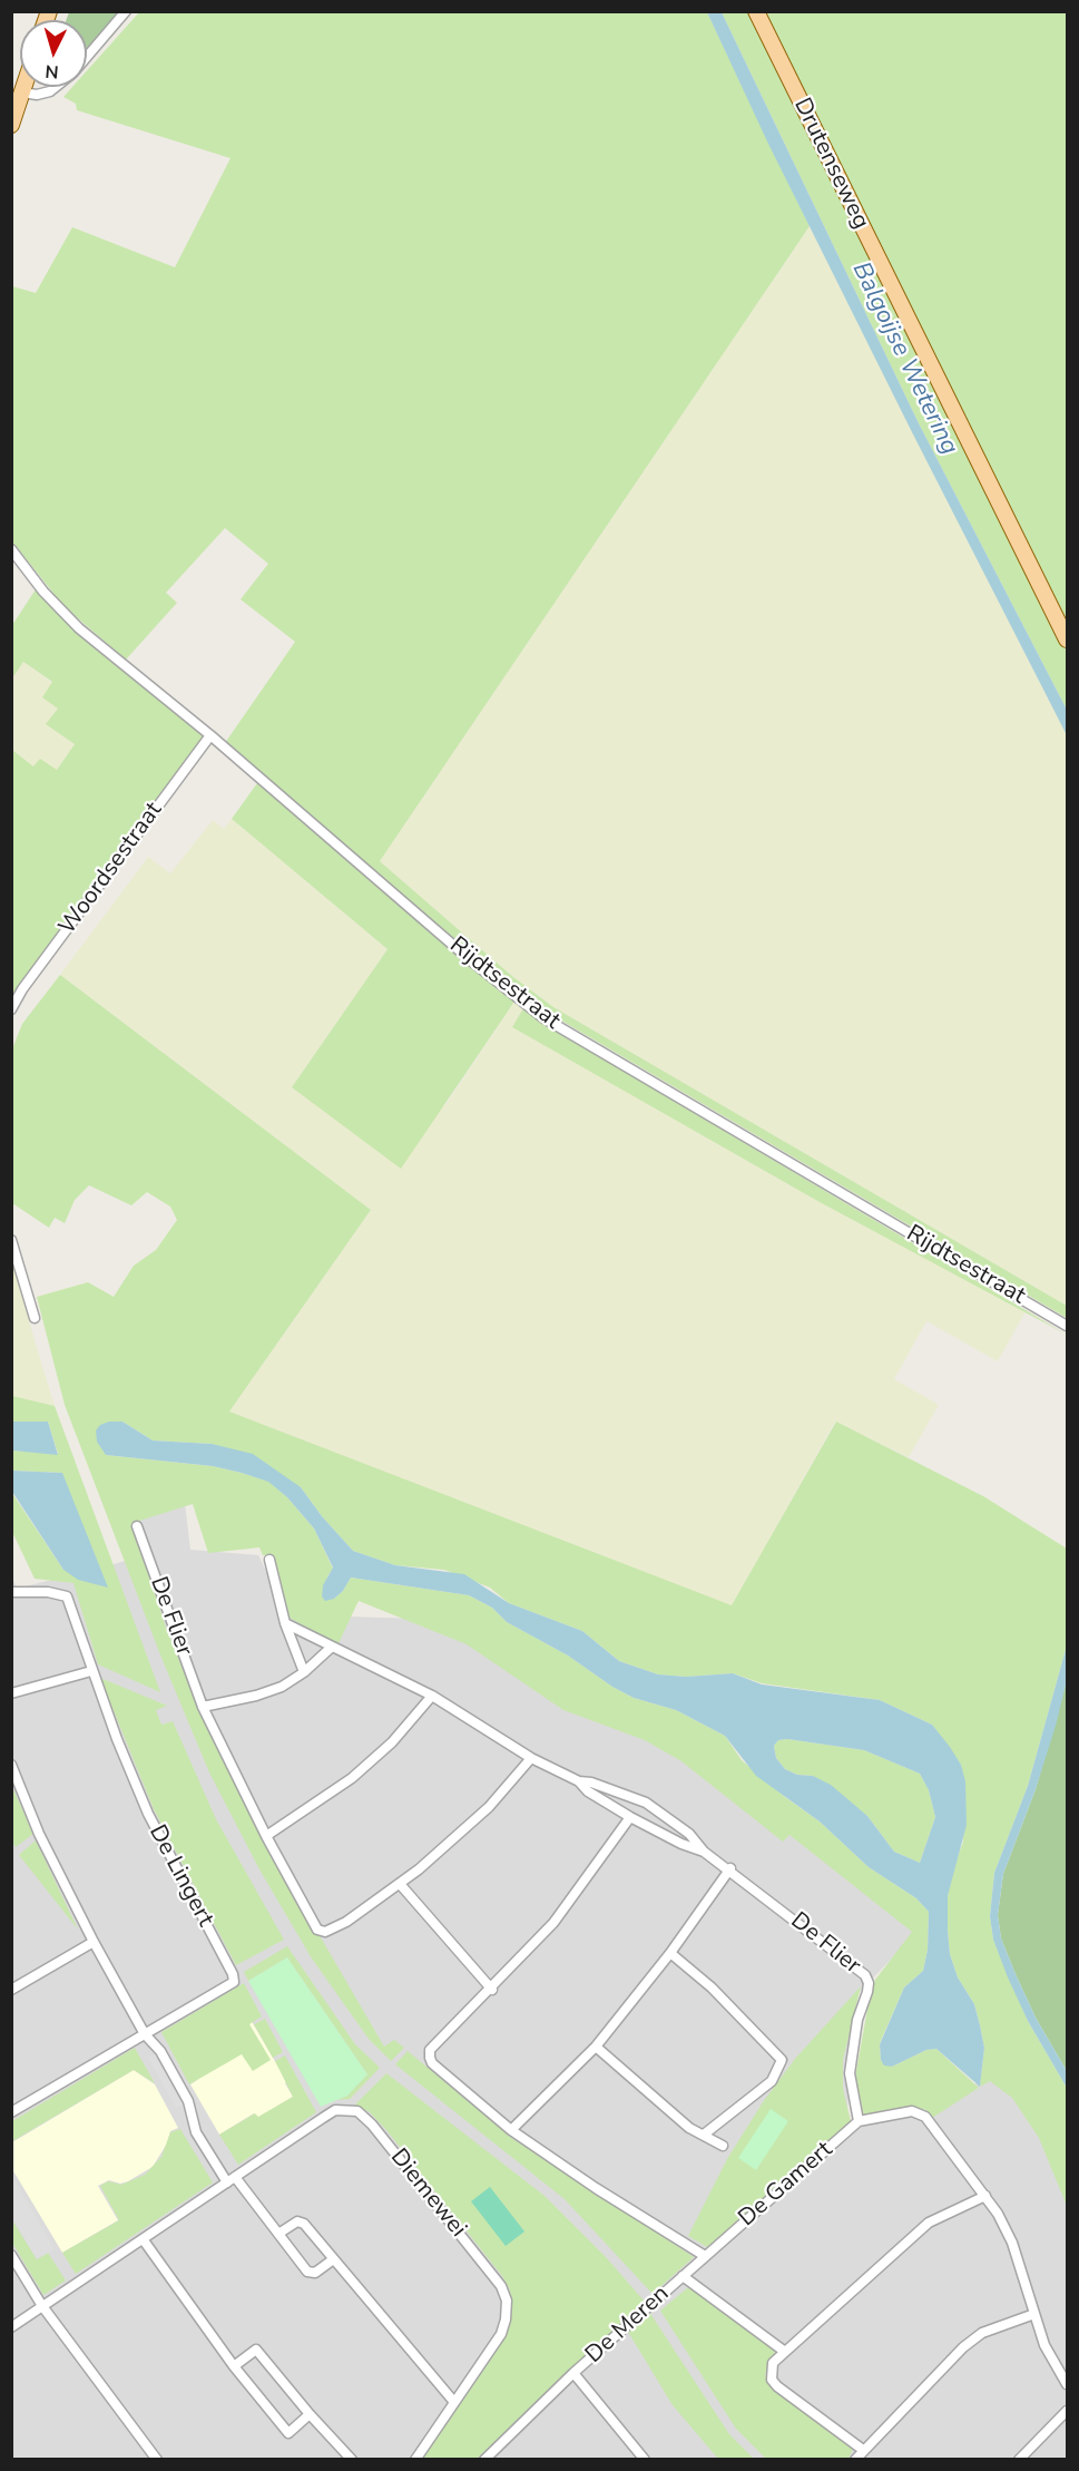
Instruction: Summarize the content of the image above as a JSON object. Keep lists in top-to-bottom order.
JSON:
{
  "streets": {
    "main road": ["Drutenseweg"],
    "street": [
      "Woordsestraat",
      "Rijdtsestraat",
      "De Flier",
      "De Lingert",
      "De Gamert",
      "Diemewei",
      "De Meren"
    ]
  },
  "crossings": [
    ["Woordsestraat", "Rijdtsestraat"],
    ["De Flier", "De Gamert"],
    ["De Gamert", "De Meren"]
  ],
  "water": ["Balgoijse Wetering"],
  "north": "bottom"
}
